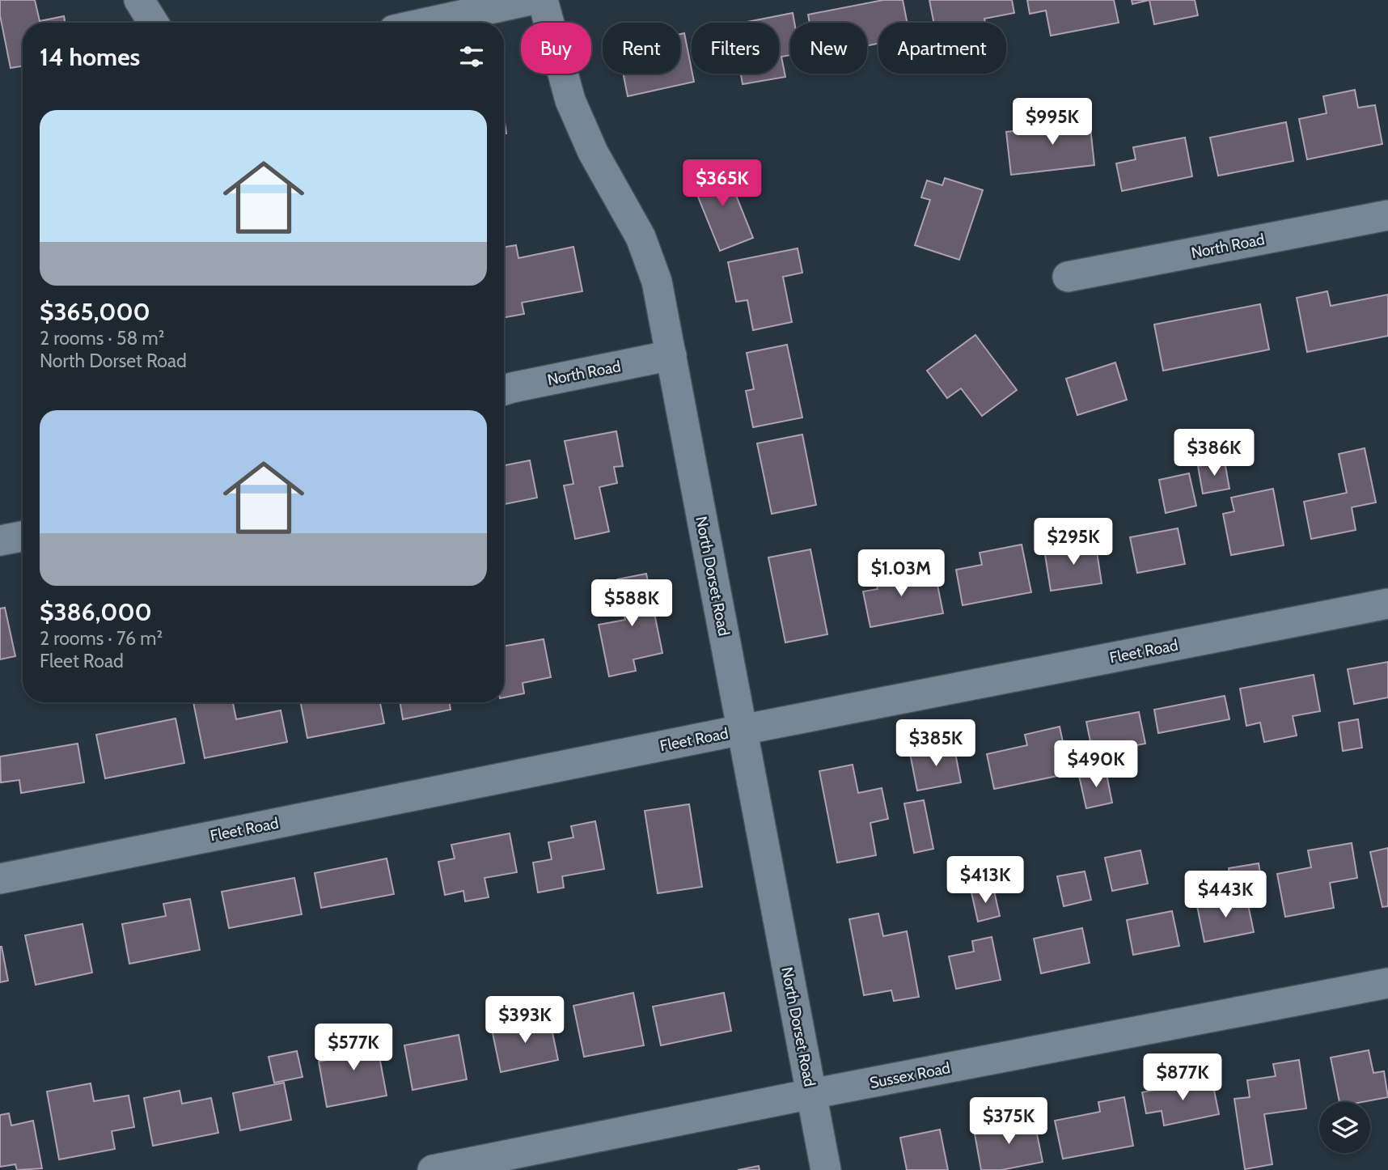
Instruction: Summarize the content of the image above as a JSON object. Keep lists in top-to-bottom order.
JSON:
{
  "streets": {
    "street": [
      "North Road",
      "North Dorset Road",
      "Fleet Road",
      "Sussex Road"
    ]
  },
  "crossings": [
    ["North Road", "North Dorset Road"],
    ["North Dorset Road", "Fleet Road"],
    ["North Dorset Road", "Sussex Road"]
  ],
  "page": {
    "chip": [
      "Buy",
      "Rent",
      "Filters",
      "New",
      "Apartment"
    ],
    "heading": "14 homes",
    "list": [
      {
        "name": "$365,000",
        "note": "2 rooms · 58 m² · North Dorset Road"
      },
      {
        "name": "$386,000",
        "note": "2 rooms · 76 m² · Fleet Road"
      }
    ],
    "price": [
      "$995K",
      "$365K",
      "$386K",
      "$295K",
      "$1.03M",
      "$588K",
      "$385K",
      "$490K",
      "$413K",
      "$443K",
      "$393K",
      "$577K",
      "$877K",
      "$375K"
    ]
  }
}
